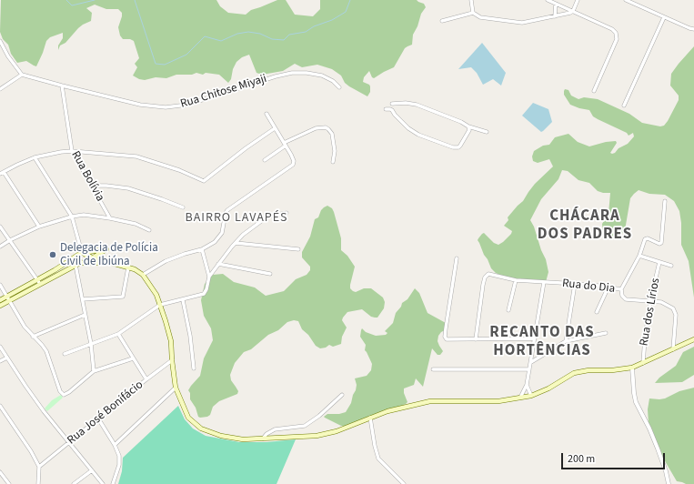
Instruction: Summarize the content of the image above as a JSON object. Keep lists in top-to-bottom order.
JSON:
{
  "streets": {
    "street": [
      "Rua Chitose Miyaji",
      "Rua Bolívia",
      "Rua do Dia",
      "Rua dos Lírios",
      "Rua José Bonifácio"
    ]
  },
  "crossings": [
    ["Rua Chitose Miyaji", "Rua Bolívia"]
  ],
  "districts": ["CHÁCARA DOS PADRES", "BAIRRO LAVAPÉS", "RECANTO DAS HORTÊNCIAS"],
  "places": ["Delegacia de Polícia Civil de Ibiúna"],
  "scale_bar": "200 m"
}
